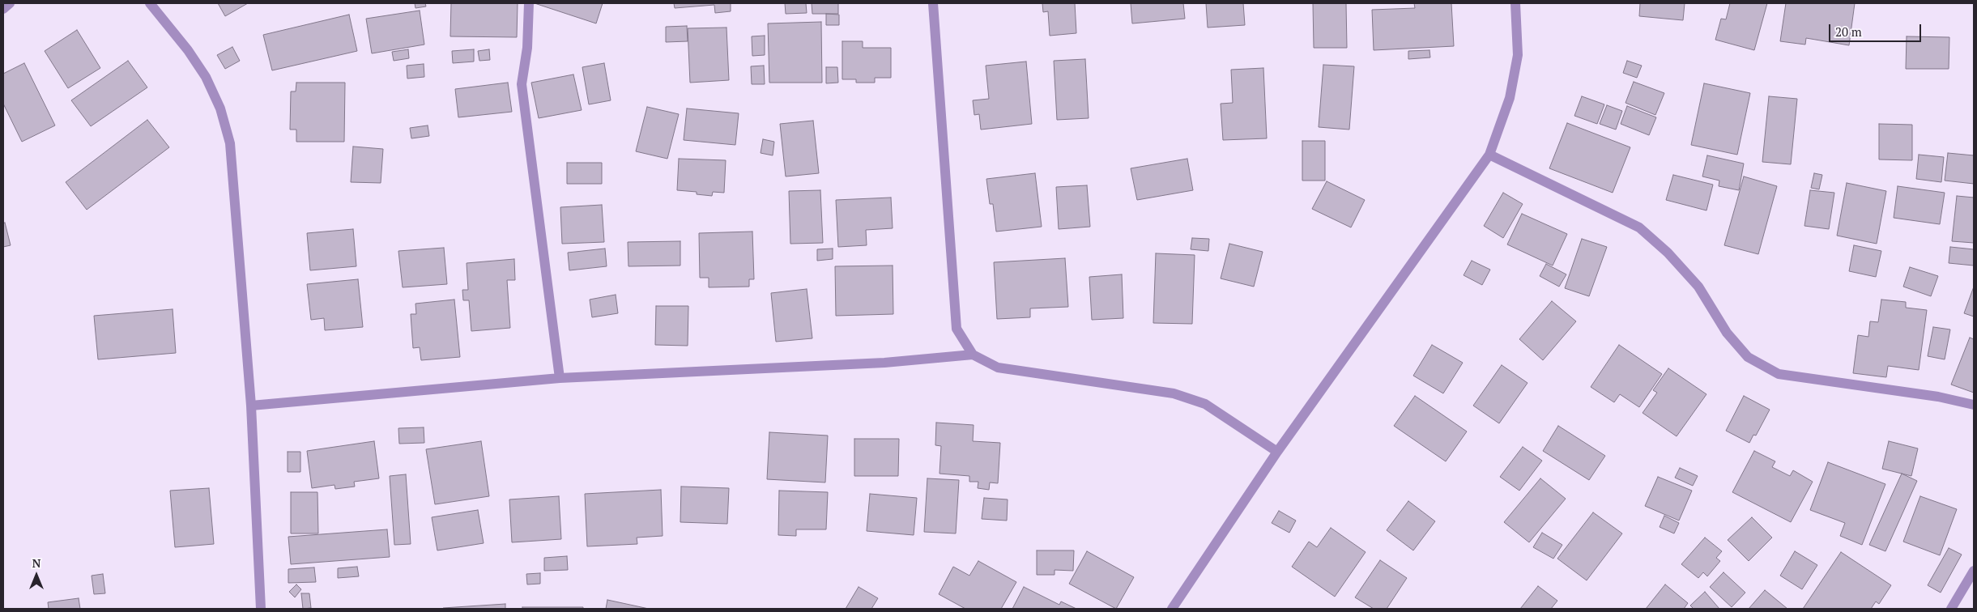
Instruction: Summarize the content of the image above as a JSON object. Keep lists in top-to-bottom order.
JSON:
{
  "scale_bar": "20 m",
  "north": "top"
}
